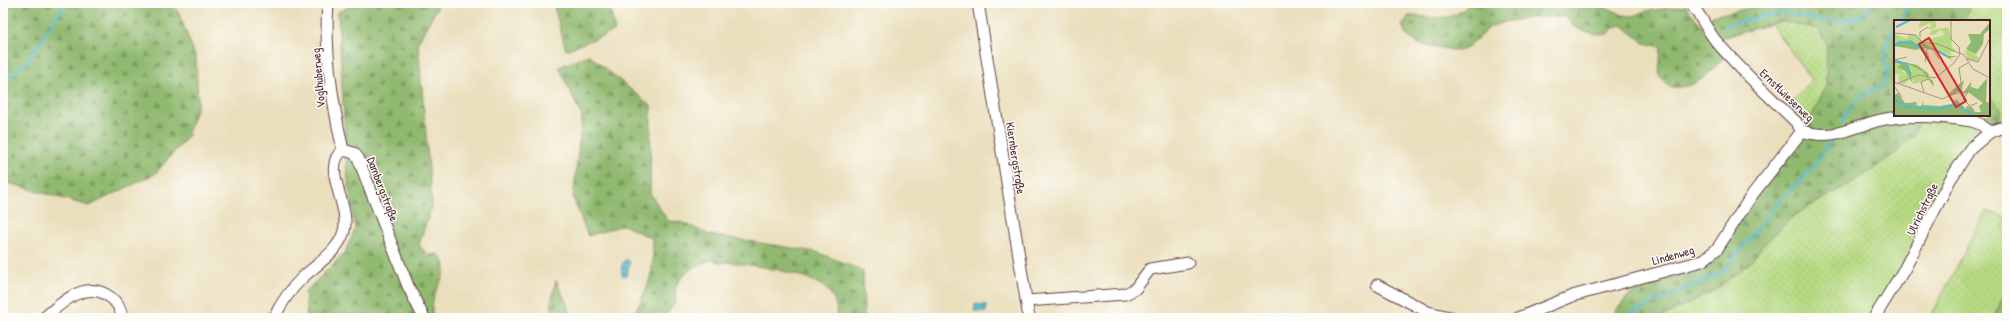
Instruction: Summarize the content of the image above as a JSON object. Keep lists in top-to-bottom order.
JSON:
{
  "streets": {
    "street": [
      "Voglhuberweg",
      "Ernstlwieserweg",
      "Kiernbergstraße",
      "Dambergstraße",
      "Ulrichstraße",
      "Lindenweg"
    ]
  },
  "crossings": [
    ["Voglhuberweg", "Dambergstraße"],
    ["Ernstlwieserweg", "Ulrichstraße"],
    ["Ernstlwieserweg", "Lindenweg"]
  ]
}
